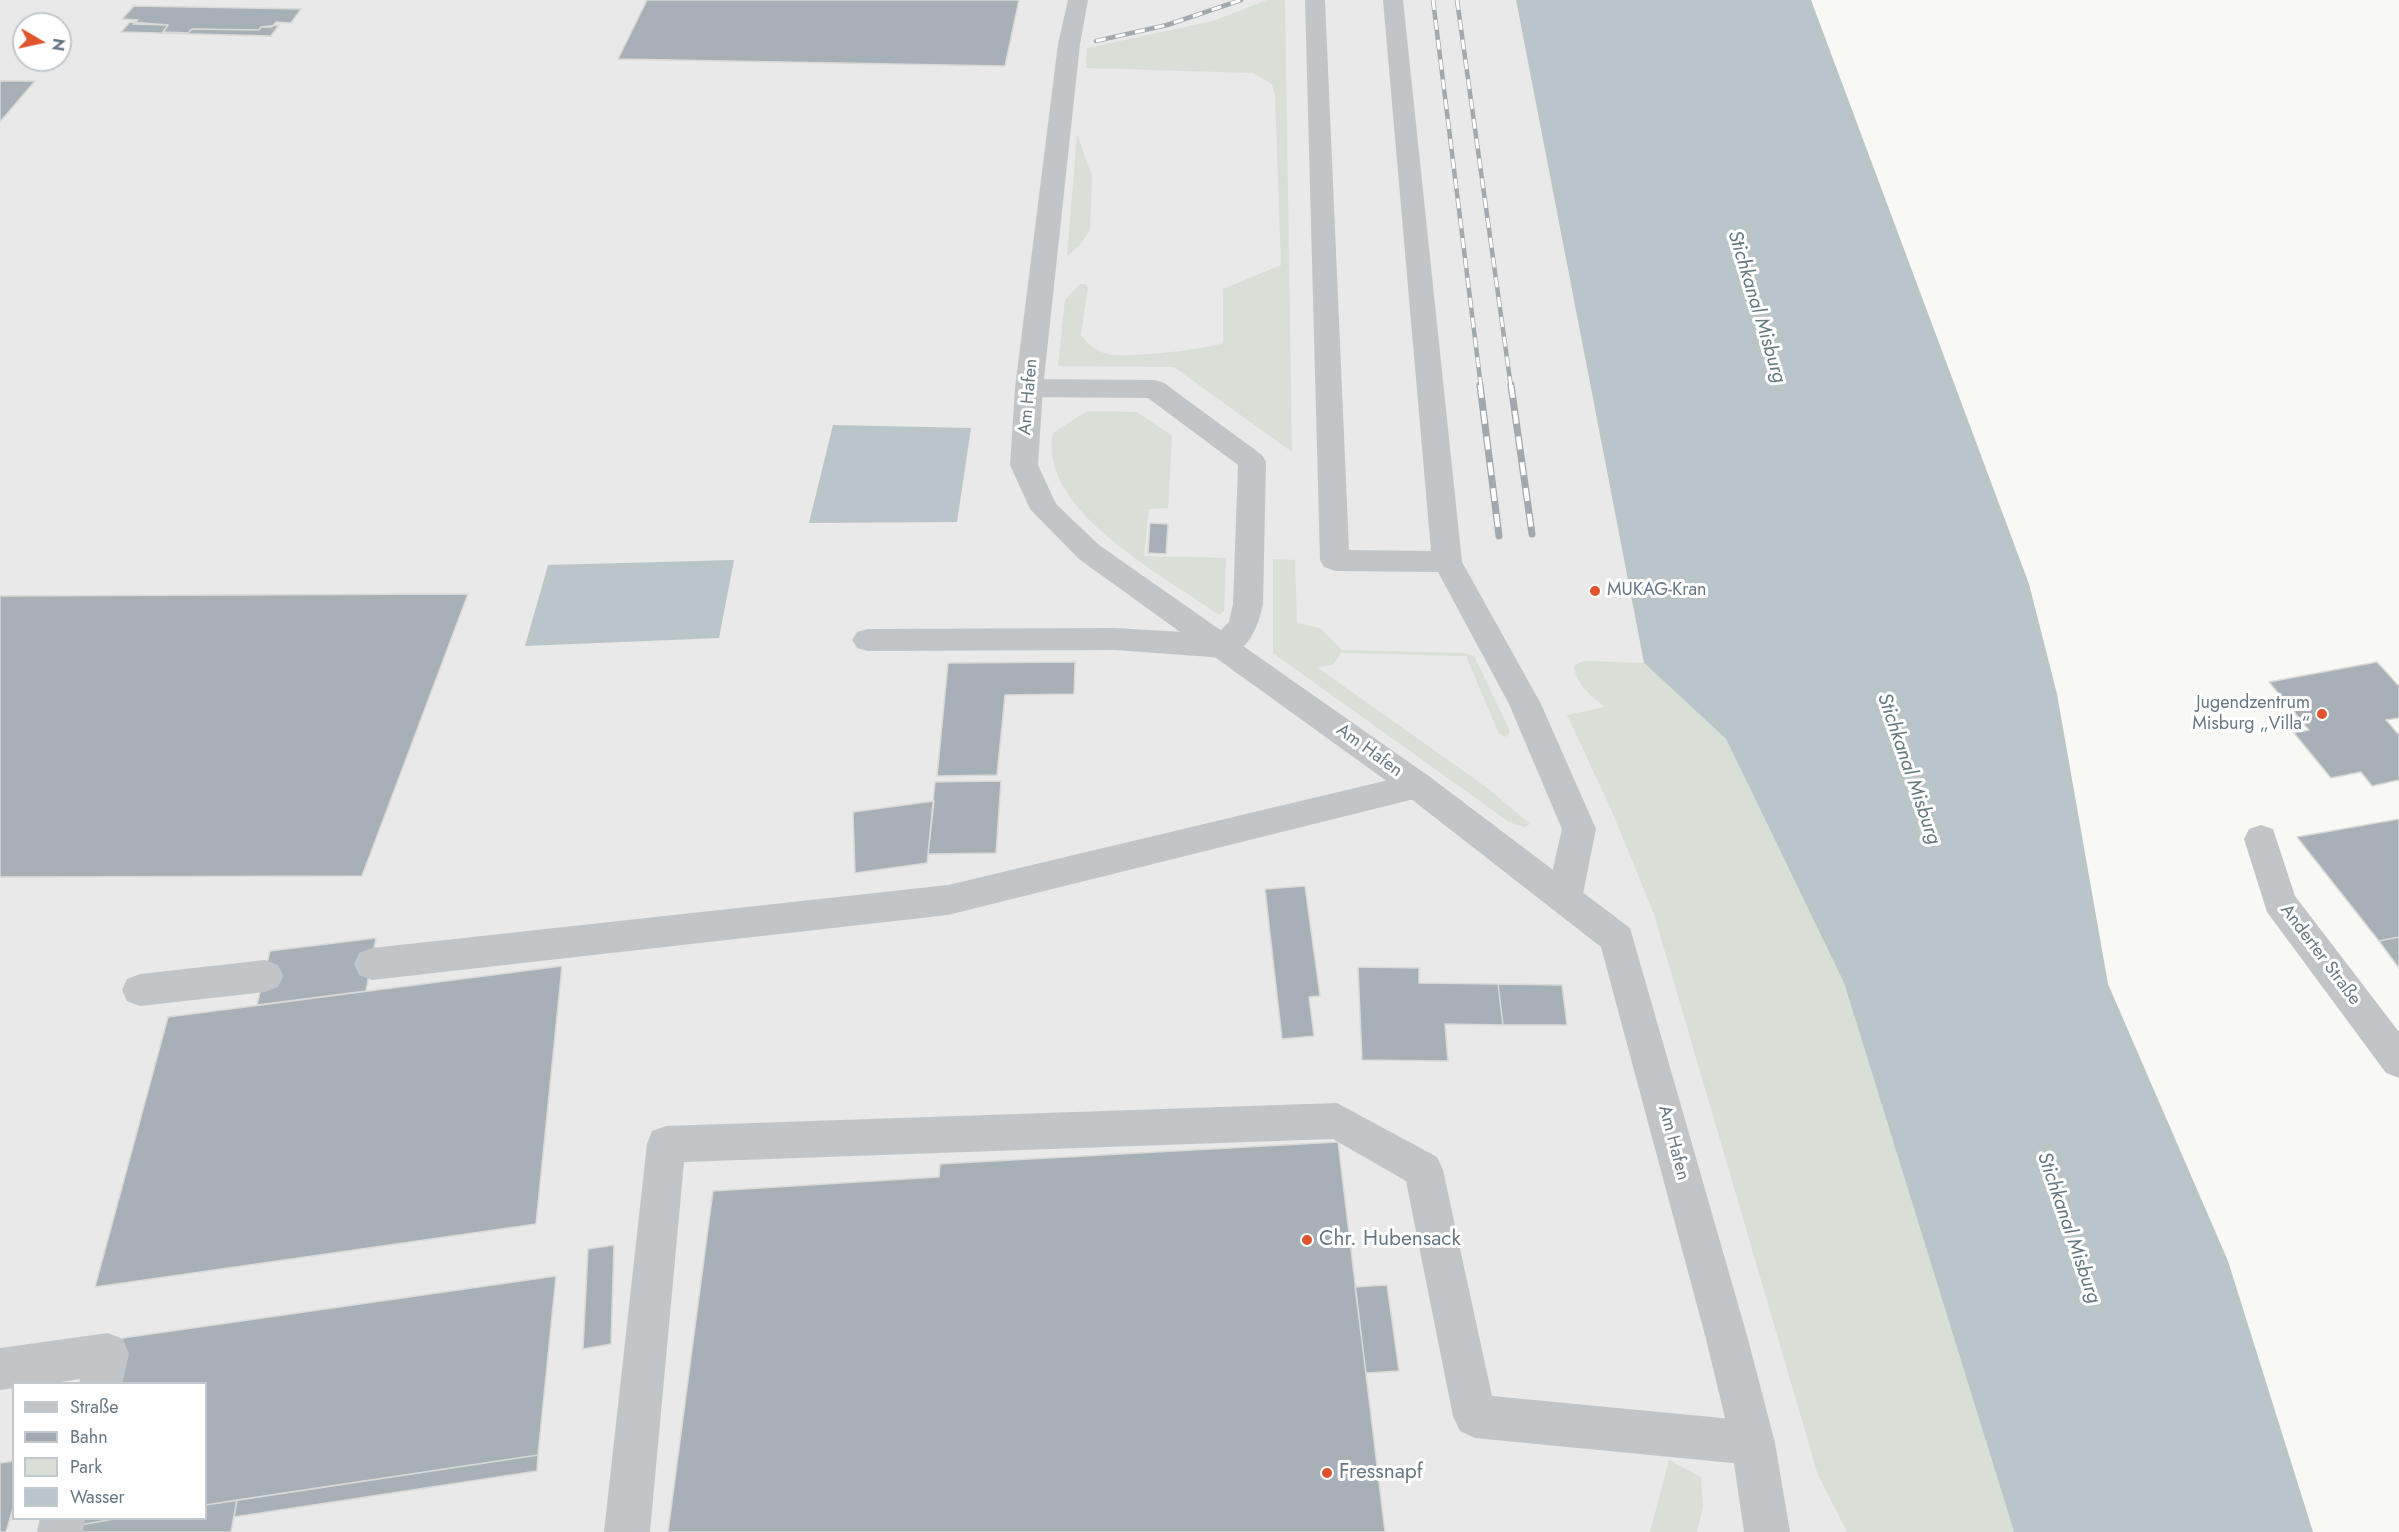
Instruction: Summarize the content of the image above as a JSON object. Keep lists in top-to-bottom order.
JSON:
{
  "streets": {
    "street": ["Am Hafen", "Anderter Straße"]
  },
  "water": ["Stichkanal Misburg"],
  "places": [
    "MUKAG-Kran",
    "Jugendzentrum Misburg „Villa“",
    "Chr. Hubensack",
    "Fressnapf"
  ],
  "legend": [
    "Straße",
    "Bahn",
    "Park",
    "Wasser"
  ],
  "north": "right"
}
